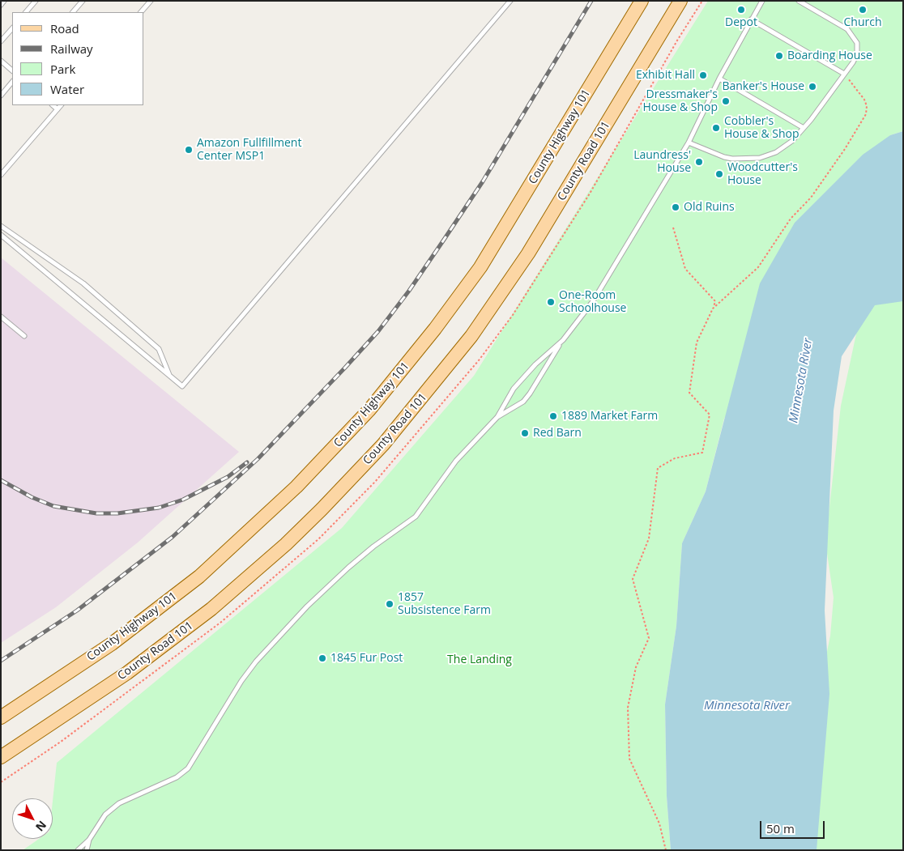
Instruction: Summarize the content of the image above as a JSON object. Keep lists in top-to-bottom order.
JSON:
{
  "streets": {
    "main road": ["County Highway 101", "County Road 101"]
  },
  "water": ["Minnesota River"],
  "parks": ["The Landing"],
  "places": [
    "Depot",
    "Church",
    "Boarding House",
    "Exhibit Hall",
    "Banker's House",
    "Dressmaker's House & Shop",
    "Cobbler's House & Shop",
    "Amazon Fullfillment Center MSP1",
    "Laundress' House",
    "Woodcutter's House",
    "Old Ruins",
    "One-Room Schoolhouse",
    "1889 Market Farm",
    "Red Barn",
    "1857 Subsistence Farm",
    "1845 Fur Post"
  ],
  "legend": [
    "Road",
    "Railway",
    "Park",
    "Water"
  ],
  "scale_bar": "50 m",
  "north": "bottom right"
}
